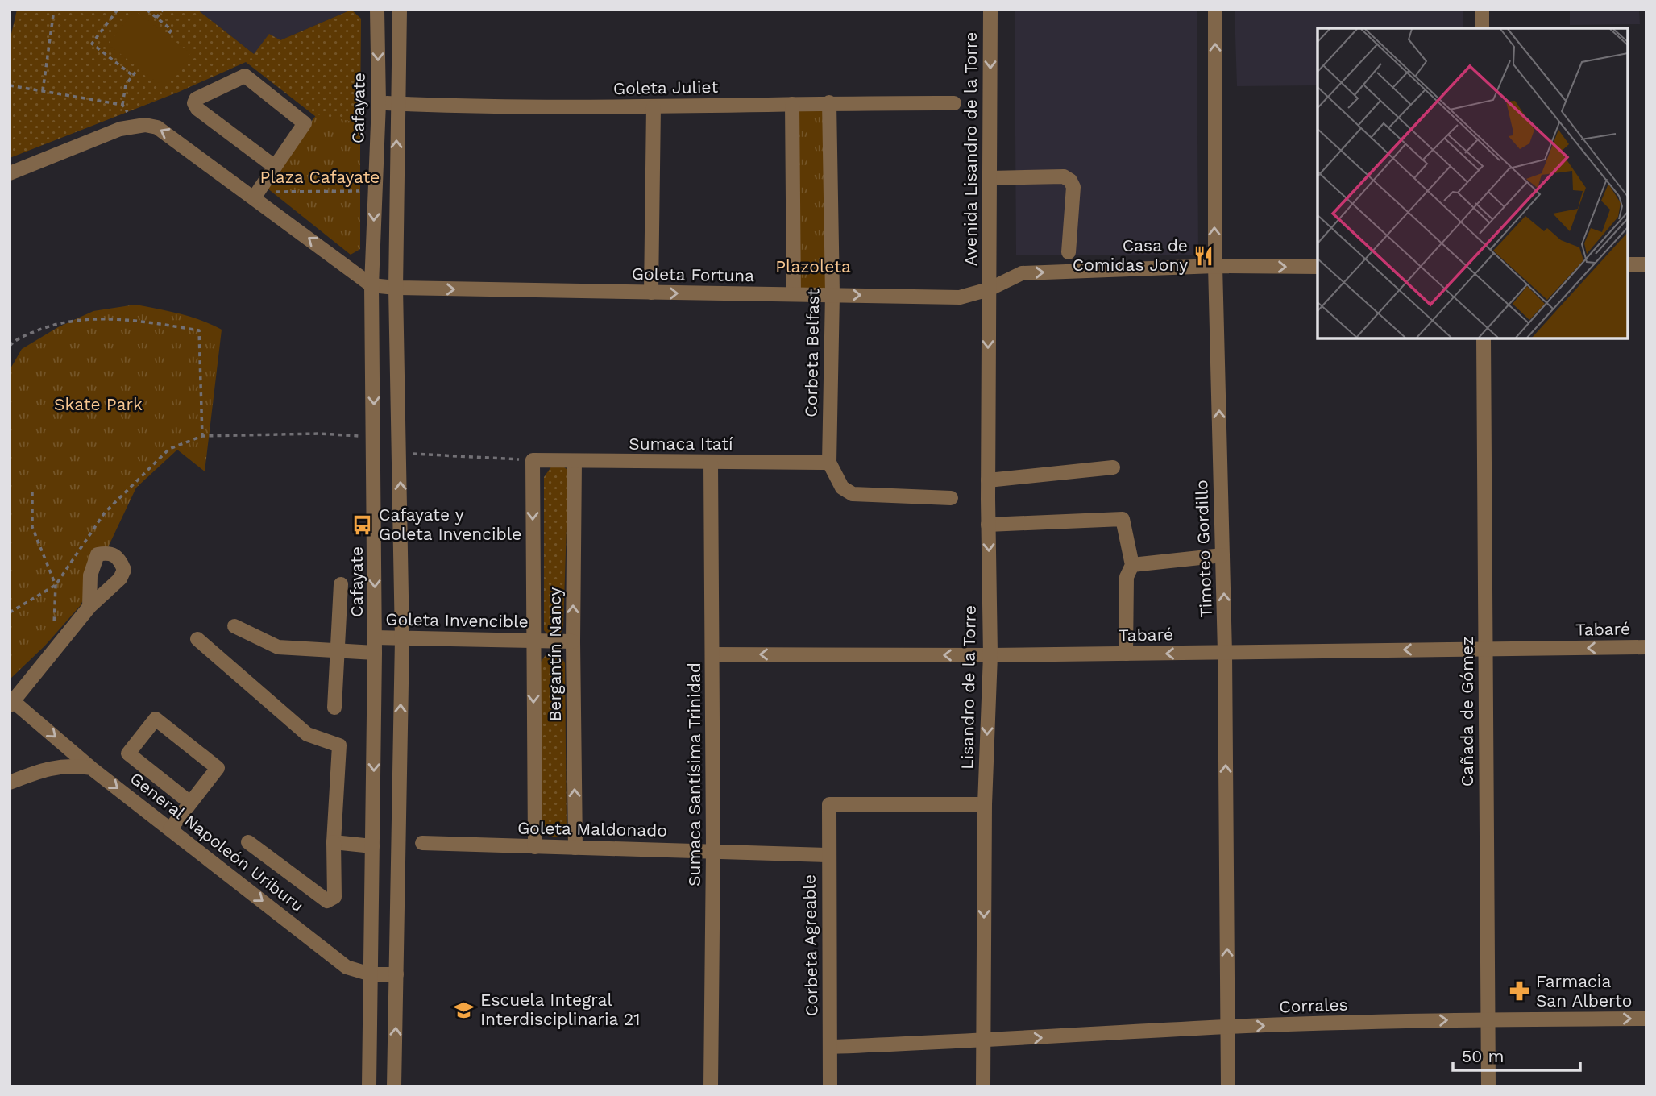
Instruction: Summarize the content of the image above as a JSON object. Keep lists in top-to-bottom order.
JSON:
{
  "streets": {
    "street": [
      "Goleta Juliet",
      "Cafayate",
      "Avenida Lisandro de la Torre",
      "Goleta Fortuna",
      "Corbeta Belfast",
      "Sumaca Itatí",
      "Timoteo Gordillo",
      "Goleta Invencible",
      "Tabaré",
      "Bergantín Nancy",
      "Lisandro de la Torre",
      "Cañada de Gómez",
      "Sumaca Santísima Trinidad",
      "Goleta Maldonado",
      "General Napoleón Uriburu",
      "Corbeta Agreable",
      "Corrales"
    ]
  },
  "crossings": [
    ["Goleta Juliet", "Cafayate"],
    ["Goleta Juliet", "Corbeta Belfast"],
    ["Cafayate", "Goleta Fortuna"],
    ["Cafayate", "Goleta Invencible"],
    ["Cafayate", "General Napoleón Uriburu"],
    ["Avenida Lisandro de la Torre", "Goleta Fortuna"],
    ["Avenida Lisandro de la Torre", "Lisandro de la Torre"],
    ["Goleta Fortuna", "Corbeta Belfast"],
    ["Goleta Fortuna", "Timoteo Gordillo"],
    ["Goleta Fortuna", "Lisandro de la Torre"],
    ["Corbeta Belfast", "Sumaca Itatí"],
    ["Sumaca Itatí", "Bergantín Nancy"],
    ["Sumaca Itatí", "Sumaca Santísima Trinidad"],
    ["Timoteo Gordillo", "Tabaré"],
    ["Timoteo Gordillo", "Corrales"],
    ["Goleta Invencible", "Bergantín Nancy"],
    ["Tabaré", "Lisandro de la Torre"],
    ["Tabaré", "Cañada de Gómez"],
    ["Tabaré", "Sumaca Santísima Trinidad"],
    ["Bergantín Nancy", "Goleta Maldonado"],
    ["Lisandro de la Torre", "Corbeta Agreable"],
    ["Lisandro de la Torre", "Corrales"],
    ["Cañada de Gómez", "Corrales"],
    ["Sumaca Santísima Trinidad", "Goleta Maldonado"],
    ["Goleta Maldonado", "Corbeta Agreable"],
    ["Corbeta Agreable", "Corrales"]
  ],
  "one_way": [
    "Avenida Lisandro de la Torre",
    "Goleta Fortuna",
    "Timoteo Gordillo",
    "Tabaré",
    "Lisandro de la Torre",
    "General Napoleón Uriburu",
    "Corrales"
  ],
  "parks": ["Plaza Cafayate", "Plazoleta", "Skate Park"],
  "places": {
    "restaurant": ["Casa de Comidas Jony"],
    "bus stop": ["Cafayate y Goleta Invencible"],
    "pharmacy": ["Farmacia San Alberto"],
    "school or university": ["Escuela Integral Interdisciplinaria 21"]
  },
  "scale_bar": "50 m"
}
